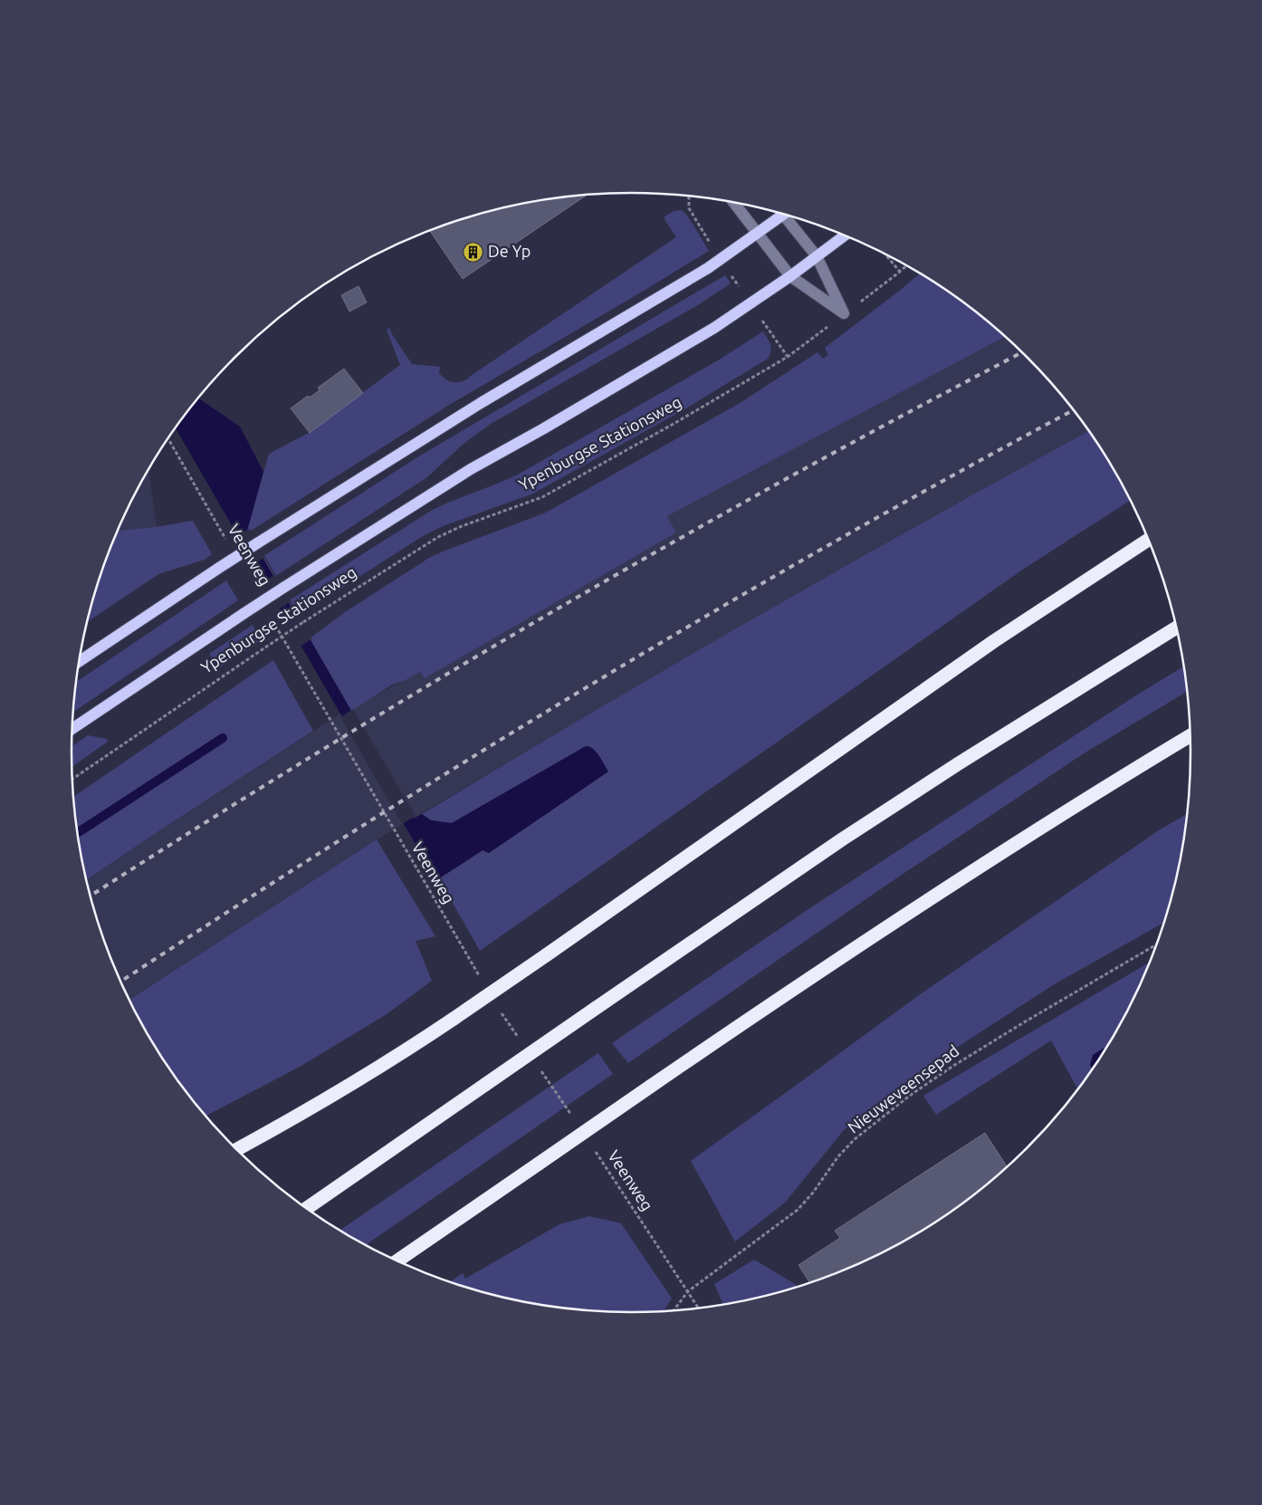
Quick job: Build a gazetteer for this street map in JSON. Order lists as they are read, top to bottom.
{
  "streets": {
    "main road": ["Ypenburgse Stationsweg"],
    "path": ["Veenweg", "Nieuweveensepad"]
  },
  "crossings": [
    ["Veenweg", "Nieuweveensepad"]
  ],
  "places": {
    "building": ["De Yp"]
  }
}
